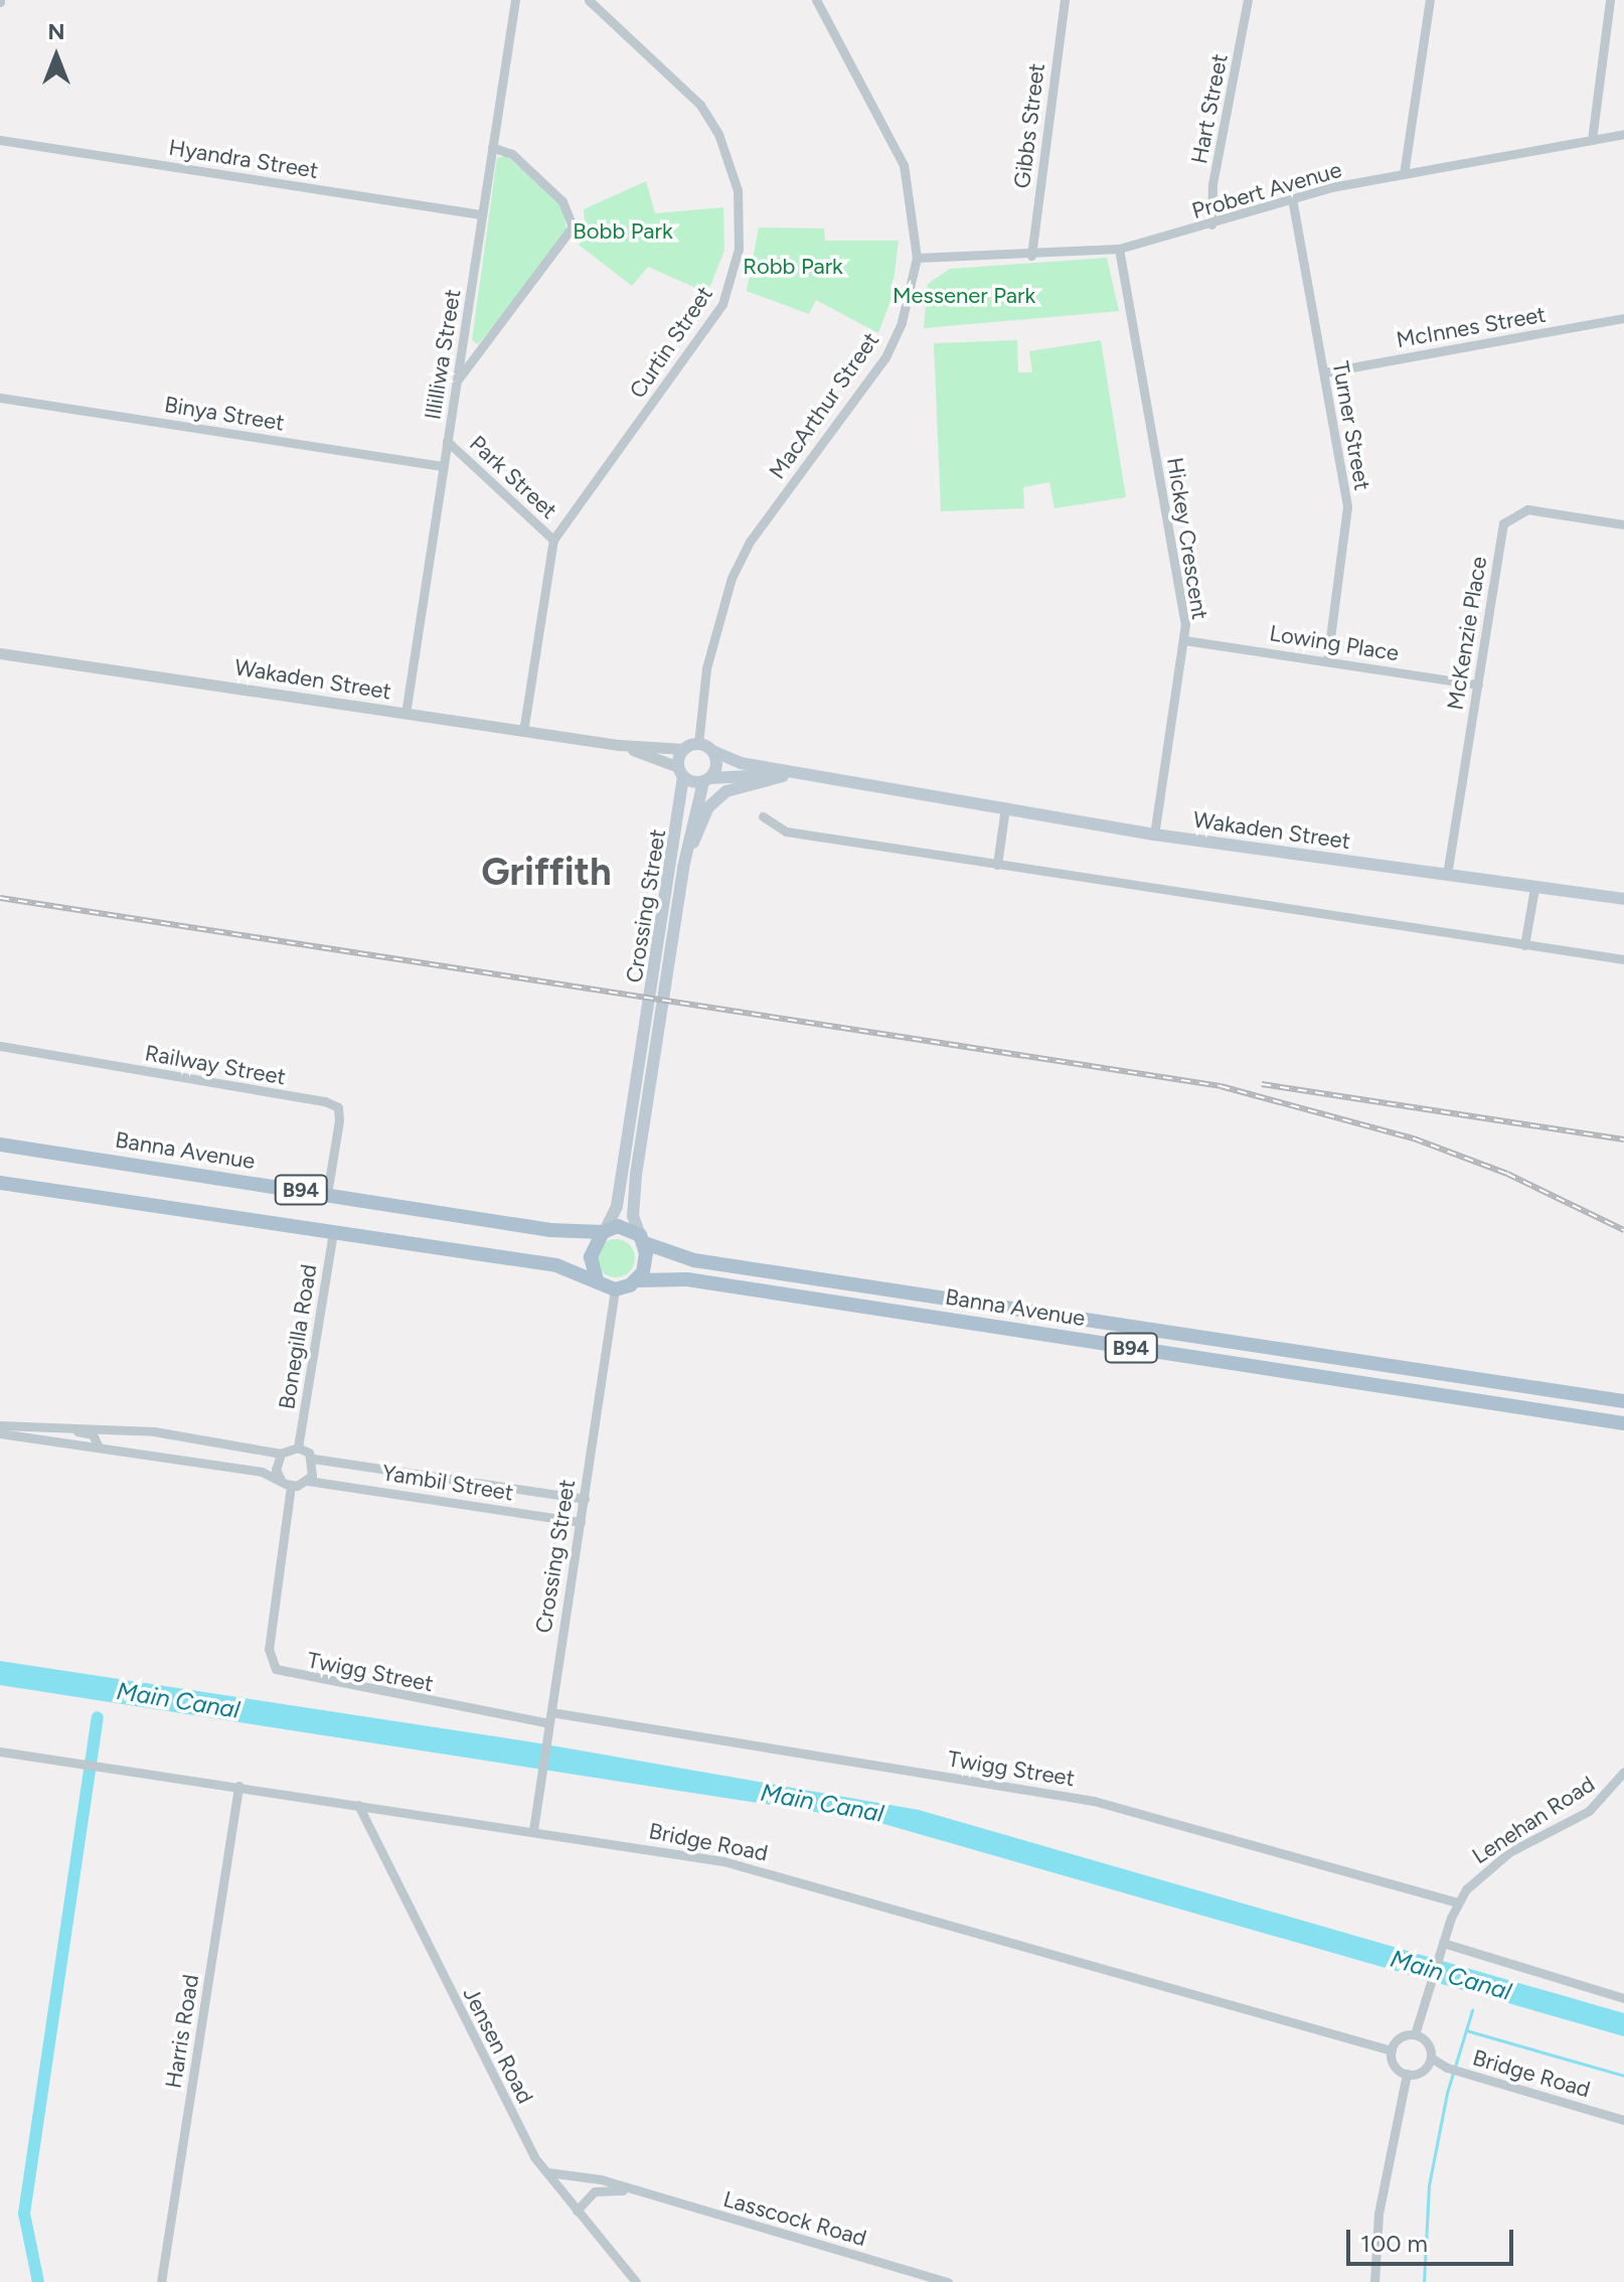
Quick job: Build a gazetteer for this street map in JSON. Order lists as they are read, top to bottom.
{
  "streets": {
    "main road": [
      "Wakaden Street",
      "Crossing Street",
      "Banna Avenue",
      "B94"
    ],
    "street": [
      "Hart Street",
      "Gibbs Street",
      "Hyandra Street",
      "Probert Avenue",
      "McInnes Street",
      "Curtin Street",
      "Illilliwa Street",
      "MacArthur Street",
      "Binya Street",
      "Turner Street",
      "Park Street",
      "Hickey Crescent",
      "McKenzie Place",
      "Lowing Place",
      "Railway Street",
      "Bonegilla Road",
      "Yambil Street",
      "Twigg Street",
      "Lenehan Road",
      "Bridge Road",
      "Harris Road",
      "Jensen Road",
      "Lasscock Road"
    ]
  },
  "crossings": [
    ["Hart Street", "Probert Avenue"],
    ["Gibbs Street", "Probert Avenue"],
    ["Hyandra Street", "Illilliwa Street"],
    ["Probert Avenue", "MacArthur Street"],
    ["Probert Avenue", "Turner Street"],
    ["Probert Avenue", "Hickey Crescent"],
    ["McInnes Street", "Turner Street"],
    ["Curtin Street", "Park Street"],
    ["Curtin Street", "Wakaden Street"],
    ["Illilliwa Street", "Binya Street"],
    ["Illilliwa Street", "Park Street"],
    ["Illilliwa Street", "Wakaden Street"],
    ["MacArthur Street", "Wakaden Street"],
    ["MacArthur Street", "Crossing Street"],
    ["Turner Street", "Lowing Place"],
    ["Hickey Crescent", "Lowing Place"],
    ["Hickey Crescent", "Wakaden Street"],
    ["McKenzie Place", "Lowing Place"],
    ["McKenzie Place", "Wakaden Street"],
    ["Wakaden Street", "Crossing Street"],
    ["Crossing Street", "Banna Avenue"],
    ["Crossing Street", "B94"],
    ["Crossing Street", "Yambil Street"],
    ["Crossing Street", "Twigg Street"],
    ["Crossing Street", "Bridge Road"],
    ["Railway Street", "Banna Avenue"],
    ["Banna Avenue", "B94"],
    ["B94", "Bonegilla Road"],
    ["Bonegilla Road", "Yambil Street"],
    ["Bonegilla Road", "Twigg Street"],
    ["Yambil Street", "Twigg Street"],
    ["Twigg Street", "Lenehan Road"],
    ["Lenehan Road", "Bridge Road"],
    ["Bridge Road", "Harris Road"],
    ["Bridge Road", "Jensen Road"],
    ["Jensen Road", "Lasscock Road"]
  ],
  "districts": ["Griffith"],
  "water": ["Main Canal"],
  "parks": ["Bobb Park", "Robb Park", "Messener Park"],
  "scale_bar": "100 m",
  "north": "top"
}
